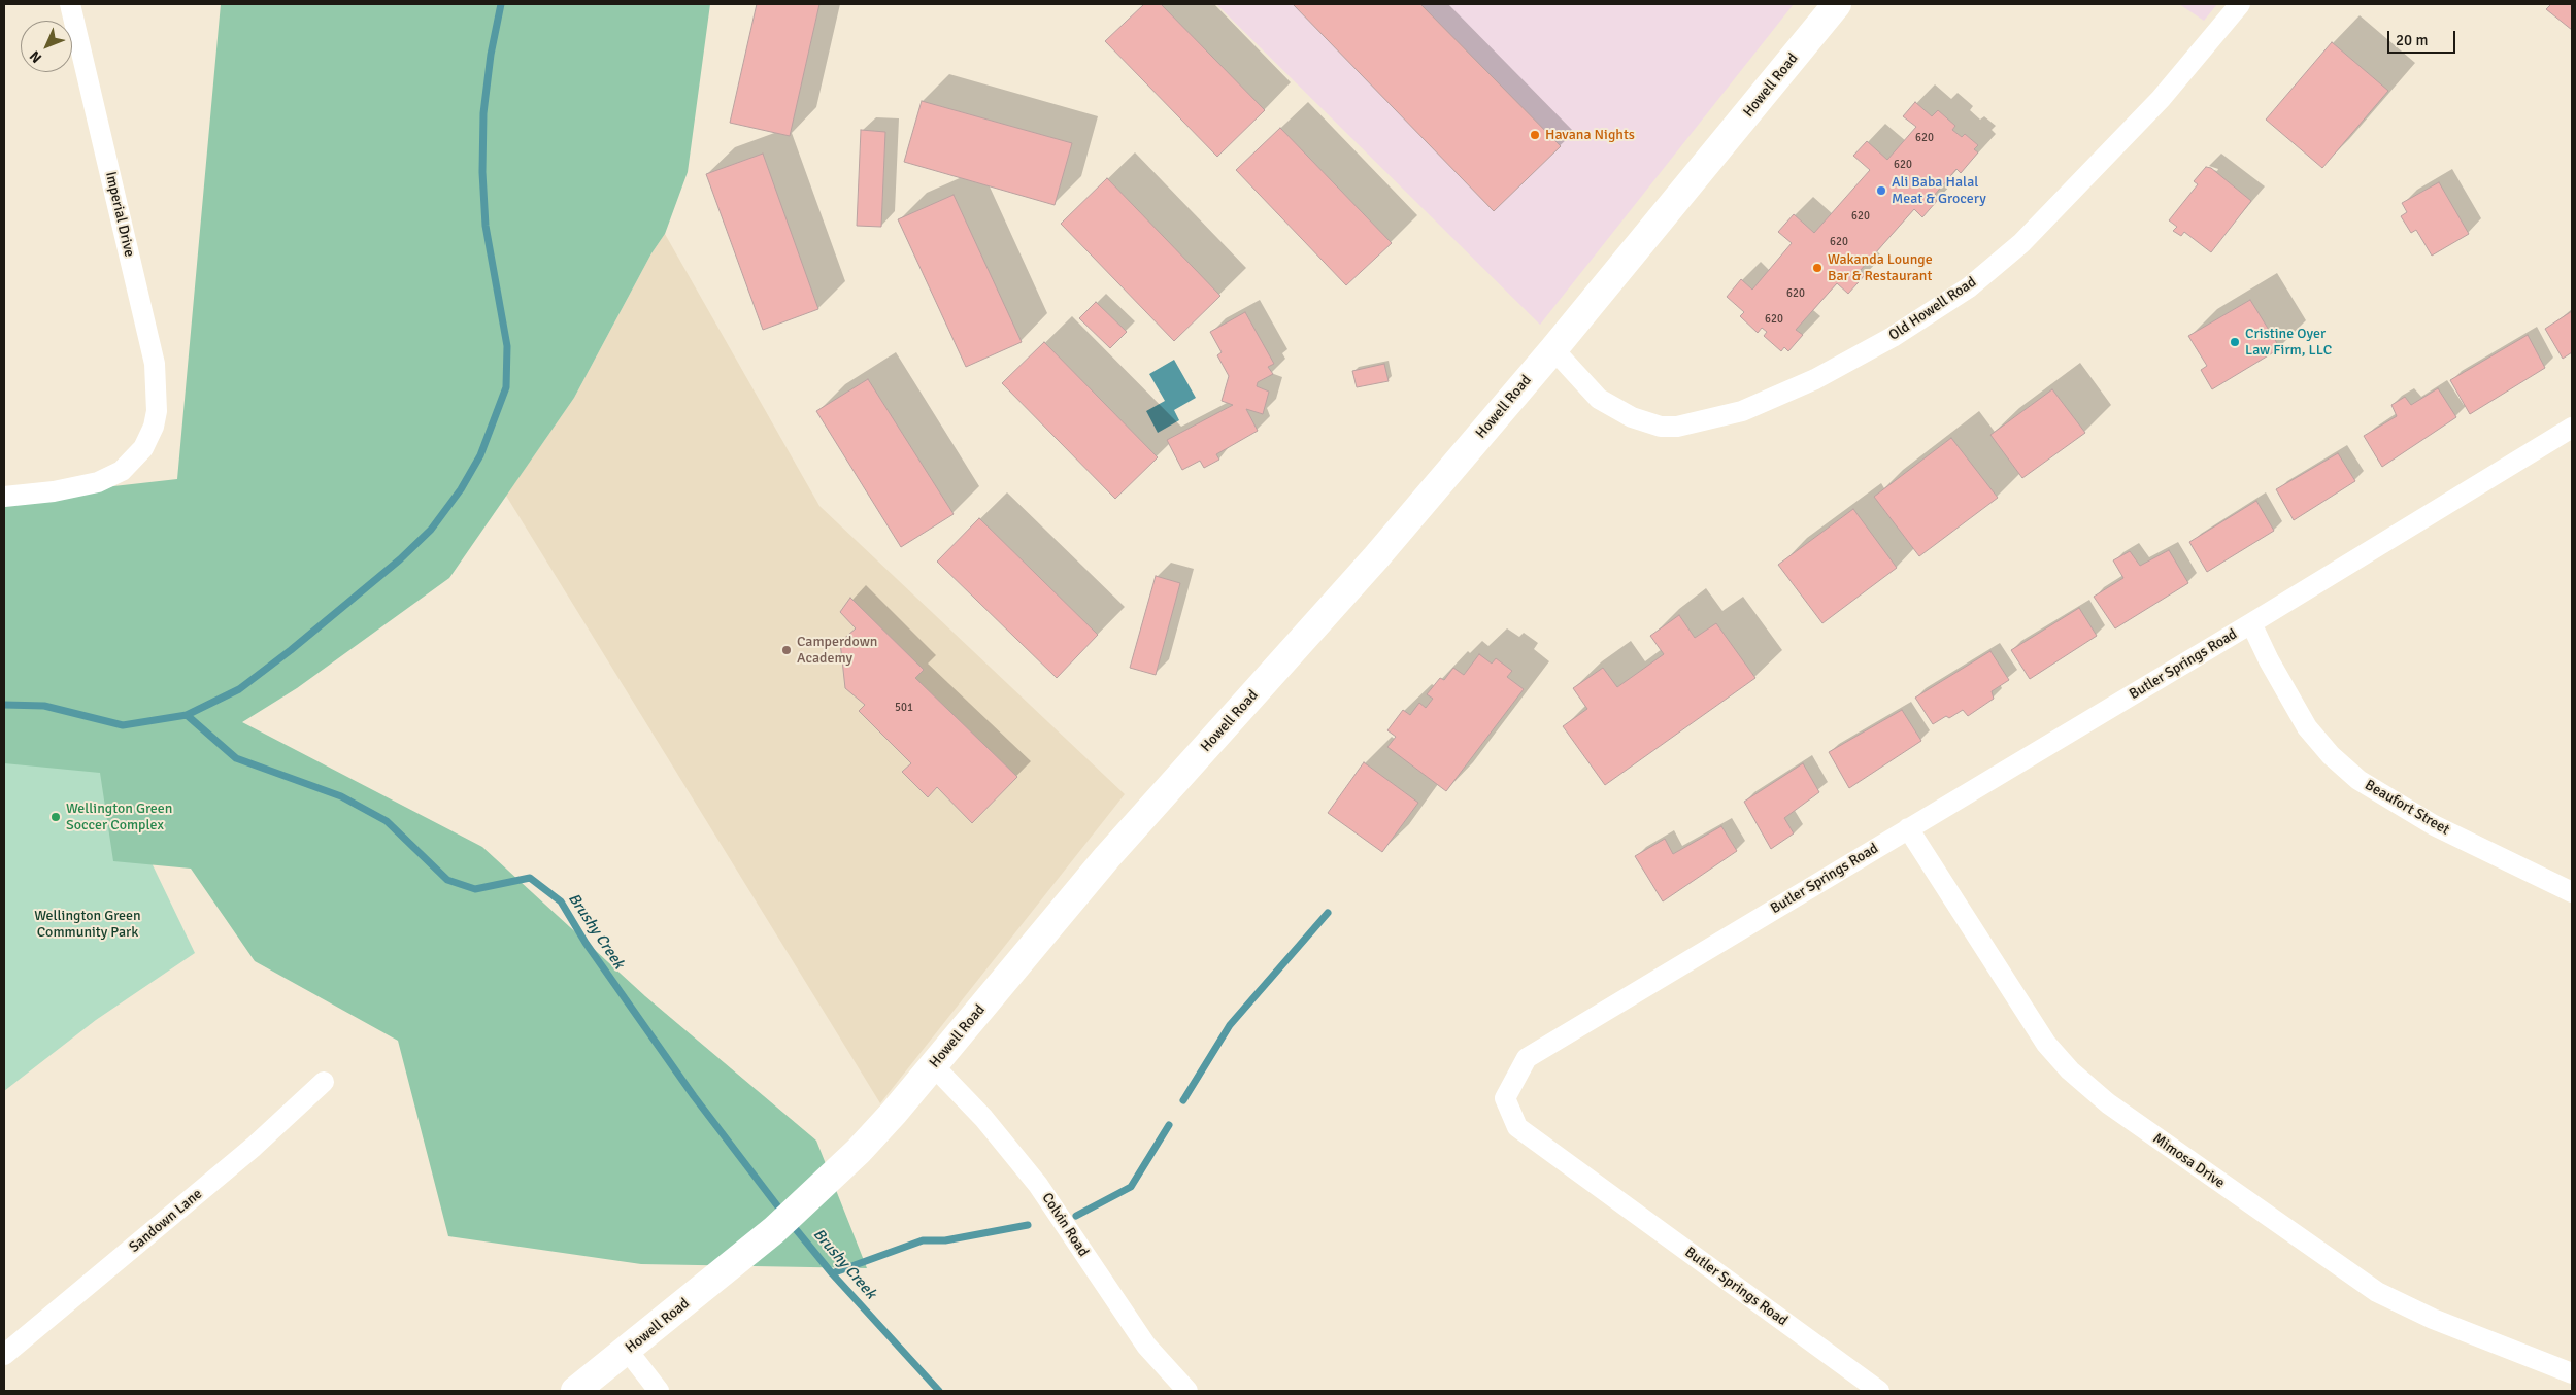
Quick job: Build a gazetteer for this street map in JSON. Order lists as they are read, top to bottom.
{
  "streets": {
    "main road": ["Howell Road"],
    "street": [
      "Imperial Drive",
      "Old Howell Road",
      "Butler Springs Road",
      "Beaufort Street",
      "Mimosa Drive",
      "Sandown Lane",
      "Colvin Road"
    ]
  },
  "crossings": [
    ["Howell Road", "Old Howell Road"],
    ["Howell Road", "Colvin Road"],
    ["Butler Springs Road", "Beaufort Street"],
    ["Butler Springs Road", "Mimosa Drive"]
  ],
  "water": ["Brushy Creek"],
  "parks": ["Wellington Green Community Park"],
  "places": [
    "Havana Nights",
    "Ali Baba Halal Meat & Grocery",
    "Wakanda Lounge Bar & Restaurant",
    "Cristine Oyer Law Firm, LLC",
    "Camperdown Academy",
    "Wellington Green Soccer Complex"
  ],
  "house_numbers": [
    "620",
    "620",
    "620",
    "620",
    "620",
    "620",
    "501"
  ],
  "scale_bar": "20 m",
  "north": "bottom left"
}
